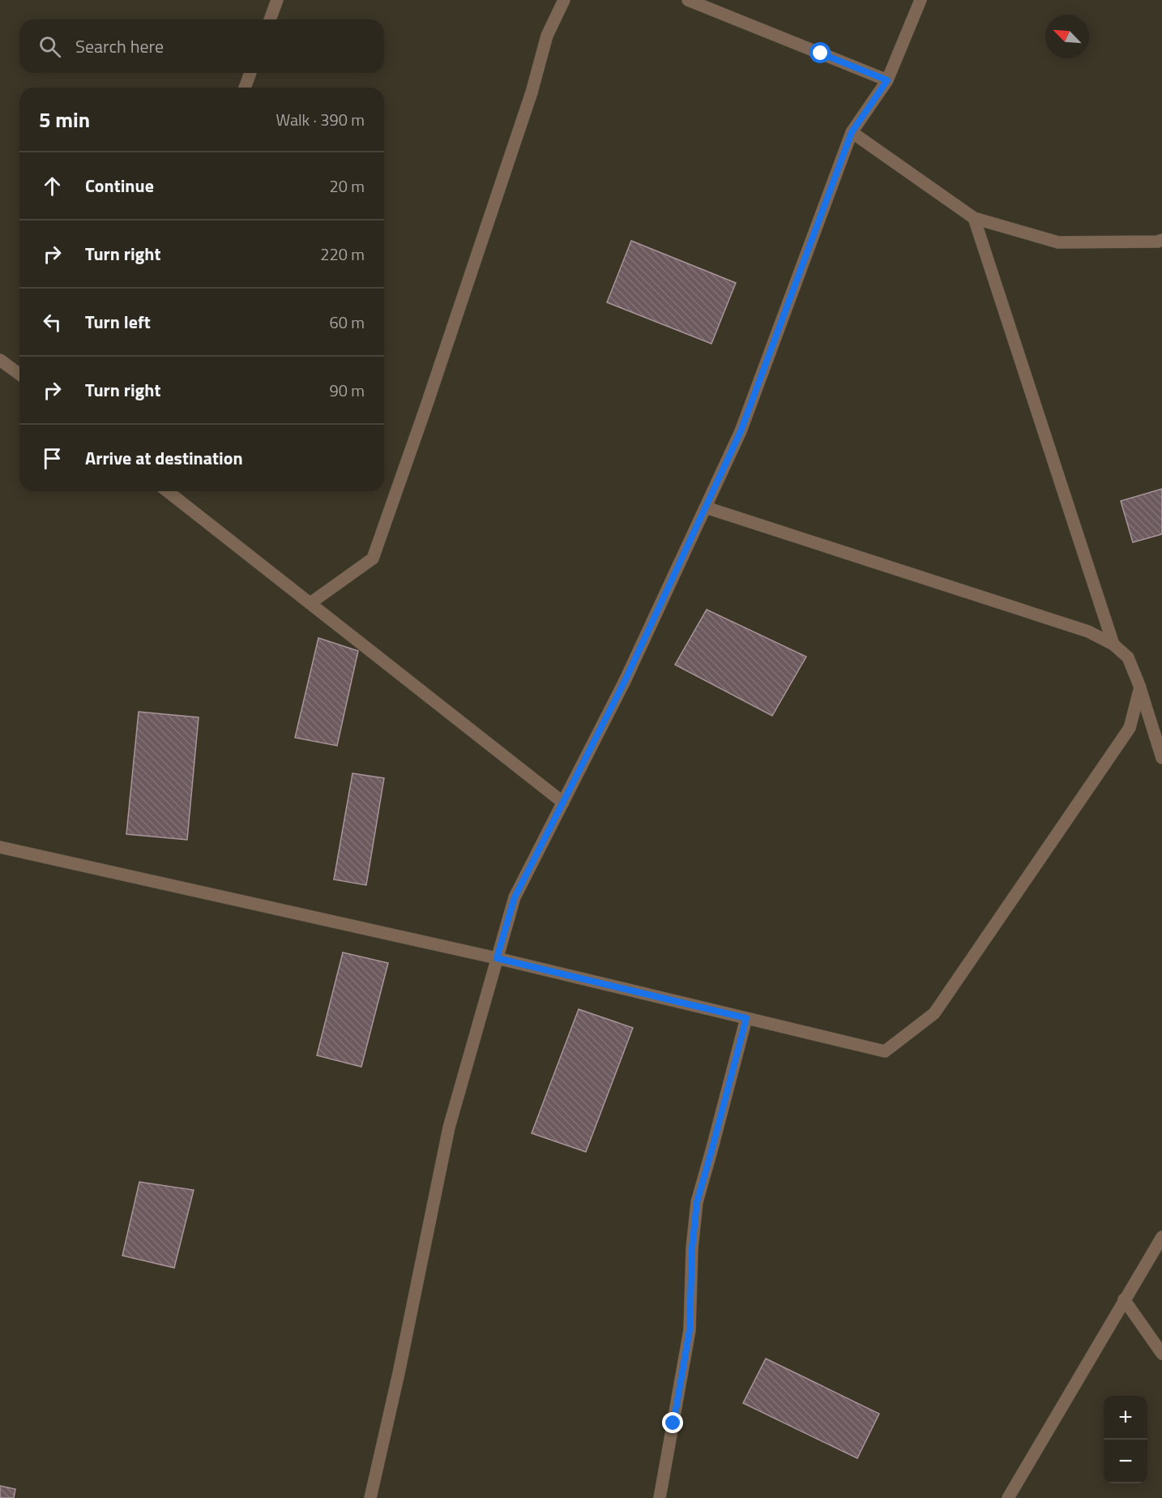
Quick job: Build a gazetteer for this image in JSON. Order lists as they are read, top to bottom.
{
  "north": "top left",
  "page": {
    "search": "Search here",
    "heading": ["5 min", "Walk · 390 m"],
    "list": [
      ["Continue", "20 m"],
      ["Turn right", "220 m"],
      ["Turn left", "60 m"],
      ["Turn right", "90 m"],
      "Arrive at destination"
    ],
    "map_buttons": ["+", "−"]
  }
}
